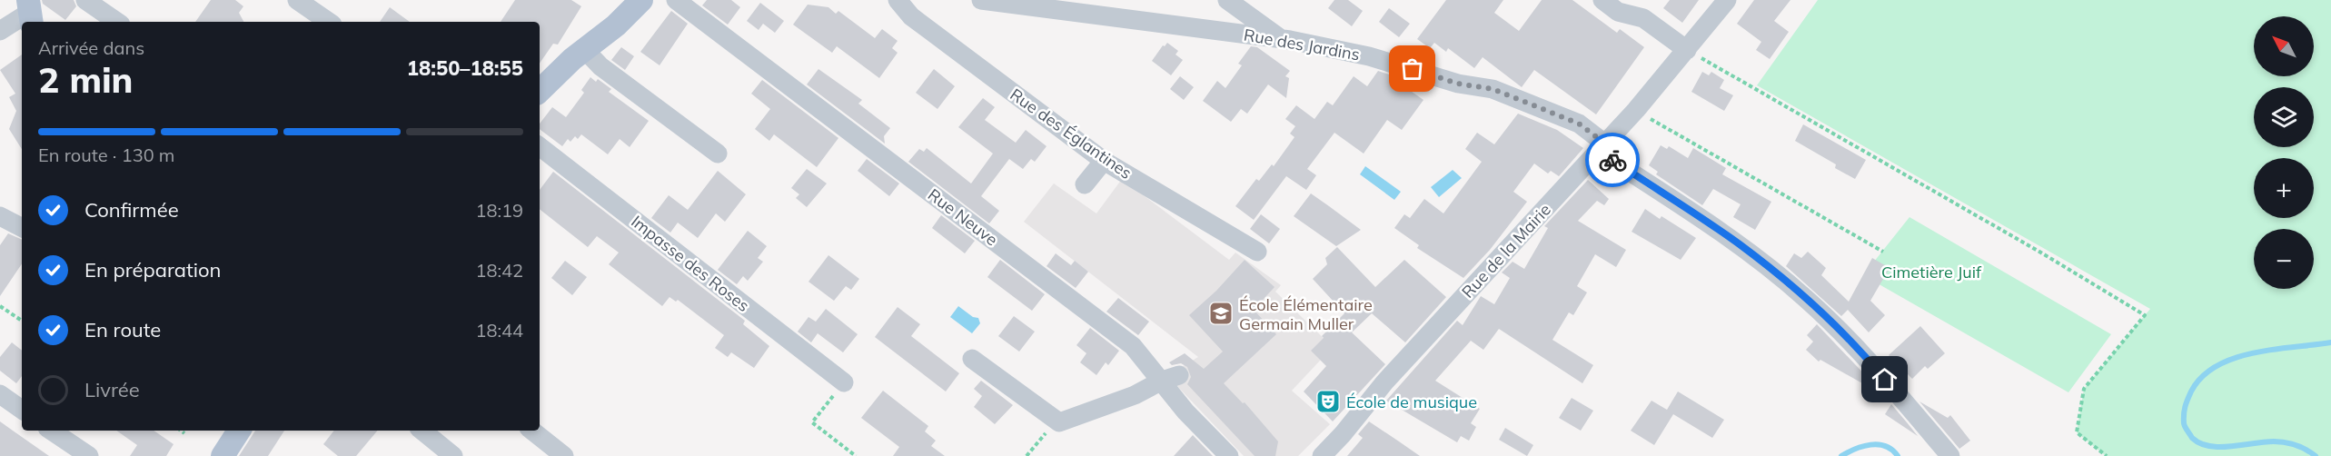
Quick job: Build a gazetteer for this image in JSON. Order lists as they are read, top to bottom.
{
  "streets": {
    "street": [
      "Rue des Jardins",
      "Rue des Églantines",
      "Rue Neuve",
      "Rue de la Mairie",
      "Impasse des Roses"
    ]
  },
  "crossings": [
    ["Rue des Jardins", "Rue de la Mairie"]
  ],
  "parks": ["Cimetière Juif"],
  "places": {
    "school or university": ["École Élémentaire Germain Muller"],
    "theatre": ["École de musique"]
  },
  "north": "top left",
  "page": {
    "map_buttons": ["+", "−"],
    "heading": ["2 min", "Arrivée dans", "18:50–18:55"],
    "bar": "En route · 130 m",
    "list": [
      ["Confirmée", "18:19"],
      ["En préparation", "18:42"],
      ["En route", "18:44"],
      "Livrée"
    ]
  }
}
